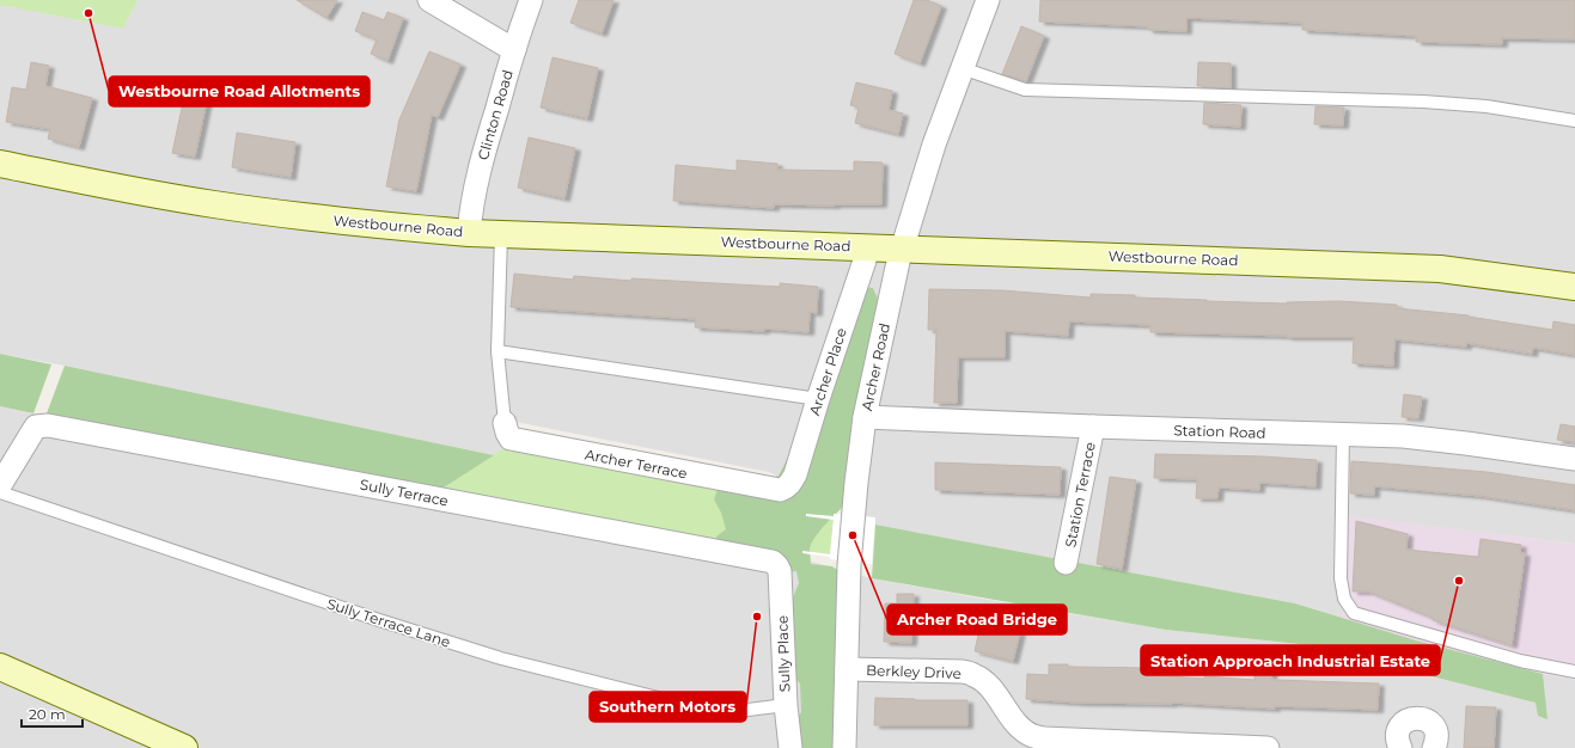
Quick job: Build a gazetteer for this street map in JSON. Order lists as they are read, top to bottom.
{
  "streets": {
    "street": [
      "Clinton Road",
      "Westbourne Road",
      "Archer Road",
      "Archer Place",
      "Station Road",
      "Archer Terrace",
      "Sully Terrace",
      "Station Terrace",
      "Sully Place",
      "Berkley Drive"
    ],
    "lane": ["Sully Terrace Lane"]
  },
  "crossings": [
    ["Clinton Road", "Westbourne Road"],
    ["Westbourne Road", "Archer Road"],
    ["Westbourne Road", "Archer Place"],
    ["Archer Road", "Station Road"],
    ["Archer Road", "Berkley Drive"],
    ["Archer Place", "Archer Terrace"],
    ["Station Road", "Station Terrace"],
    ["Sully Terrace", "Sully Place"],
    ["Sully Terrace Lane", "Sully Place"]
  ],
  "places": [
    "Westbourne Road Allotments",
    "Archer Road Bridge",
    "Station Approach Industrial Estate",
    "Southern Motors"
  ],
  "scale_bar": "20 m"
}
